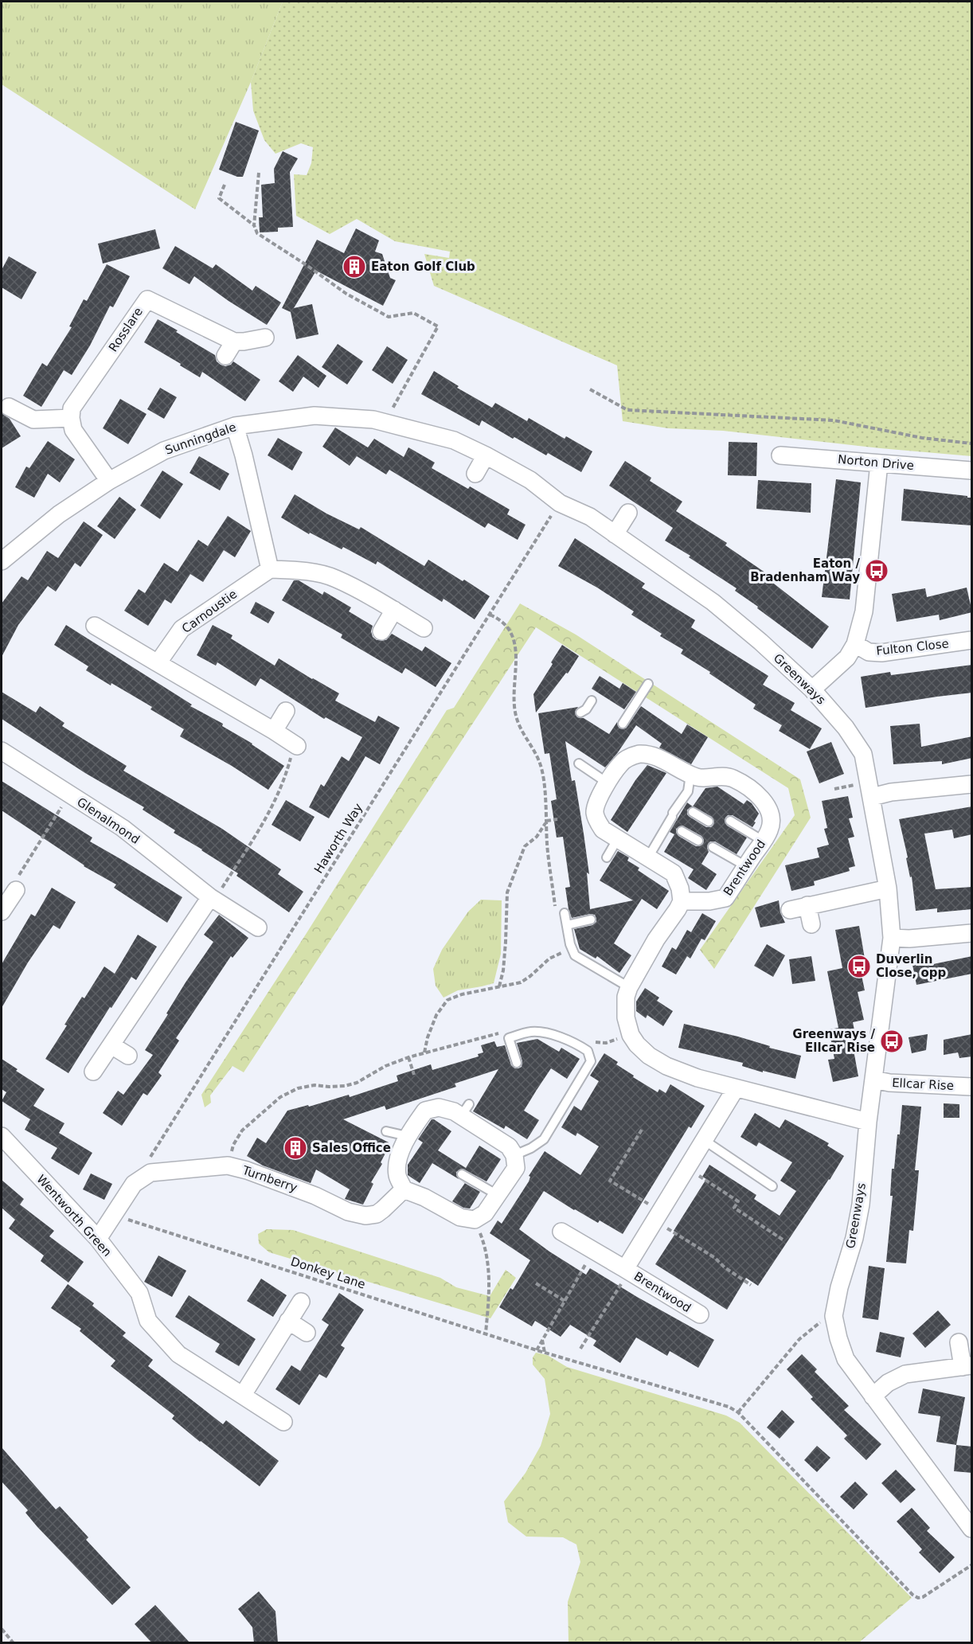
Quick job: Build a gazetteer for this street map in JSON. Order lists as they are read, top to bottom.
{
  "streets": {
    "street": [
      "Rosslare",
      "Sunningdale",
      "Norton Drive",
      "Carnoustie",
      "Fulton Close",
      "Greenways",
      "Glenalmond",
      "Brentwood",
      "Ellcar Rise",
      "Turnberry",
      "Wentworth Green"
    ],
    "path": ["Haworth Way", "Donkey Lane"]
  },
  "crossings": [
    ["Sunningdale", "Greenways"],
    ["Sunningdale", "Haworth Way"],
    ["Greenways", "Haworth Way"],
    ["Greenways", "Ellcar Rise"],
    ["Haworth Way", "Turnberry"],
    ["Turnberry", "Wentworth Green"],
    ["Turnberry", "Donkey Lane"]
  ],
  "places": {
    "building": ["Eaton Golf Club", "Sales Office"],
    "bus stop": ["Eaton / Bradenham Way", "Duverlin Close, opp", "Greenways / Ellcar Rise"]
  }
}
